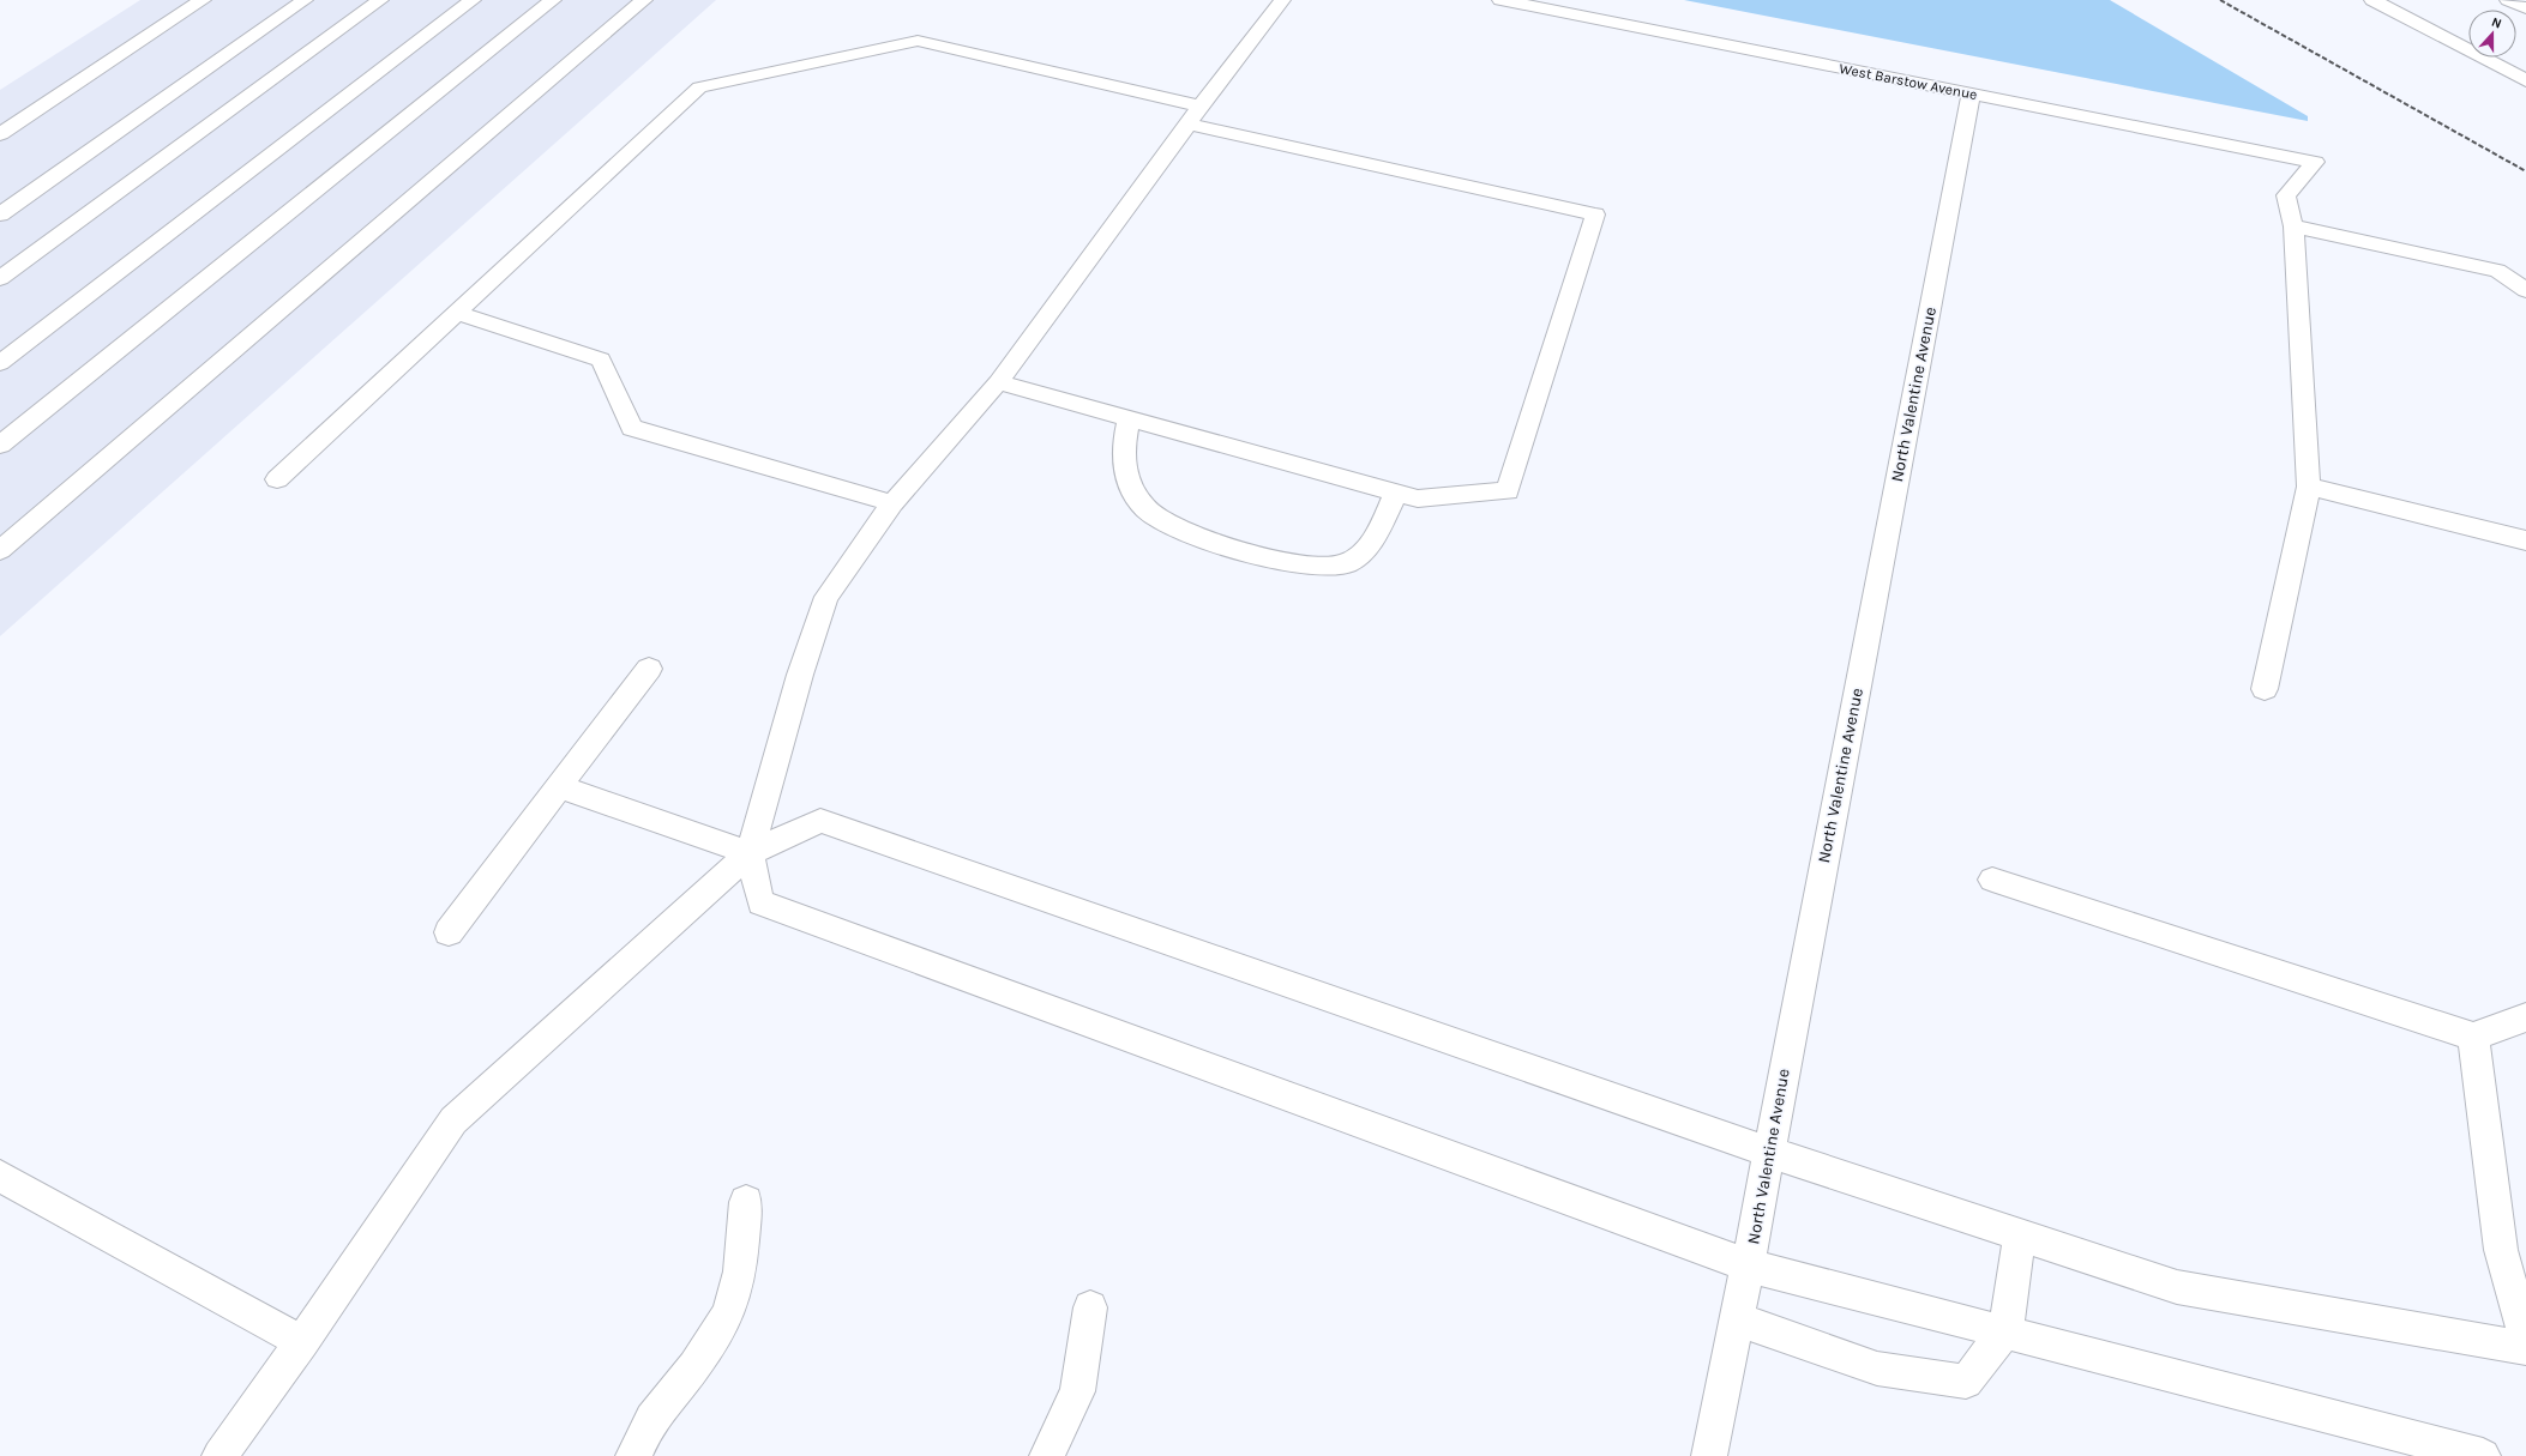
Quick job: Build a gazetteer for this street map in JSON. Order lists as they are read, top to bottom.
{
  "streets": {
    "street": ["West Barstow Avenue", "North Valentine Avenue"]
  },
  "crossings": [
    ["West Barstow Avenue", "North Valentine Avenue"]
  ],
  "north": "top"
}
